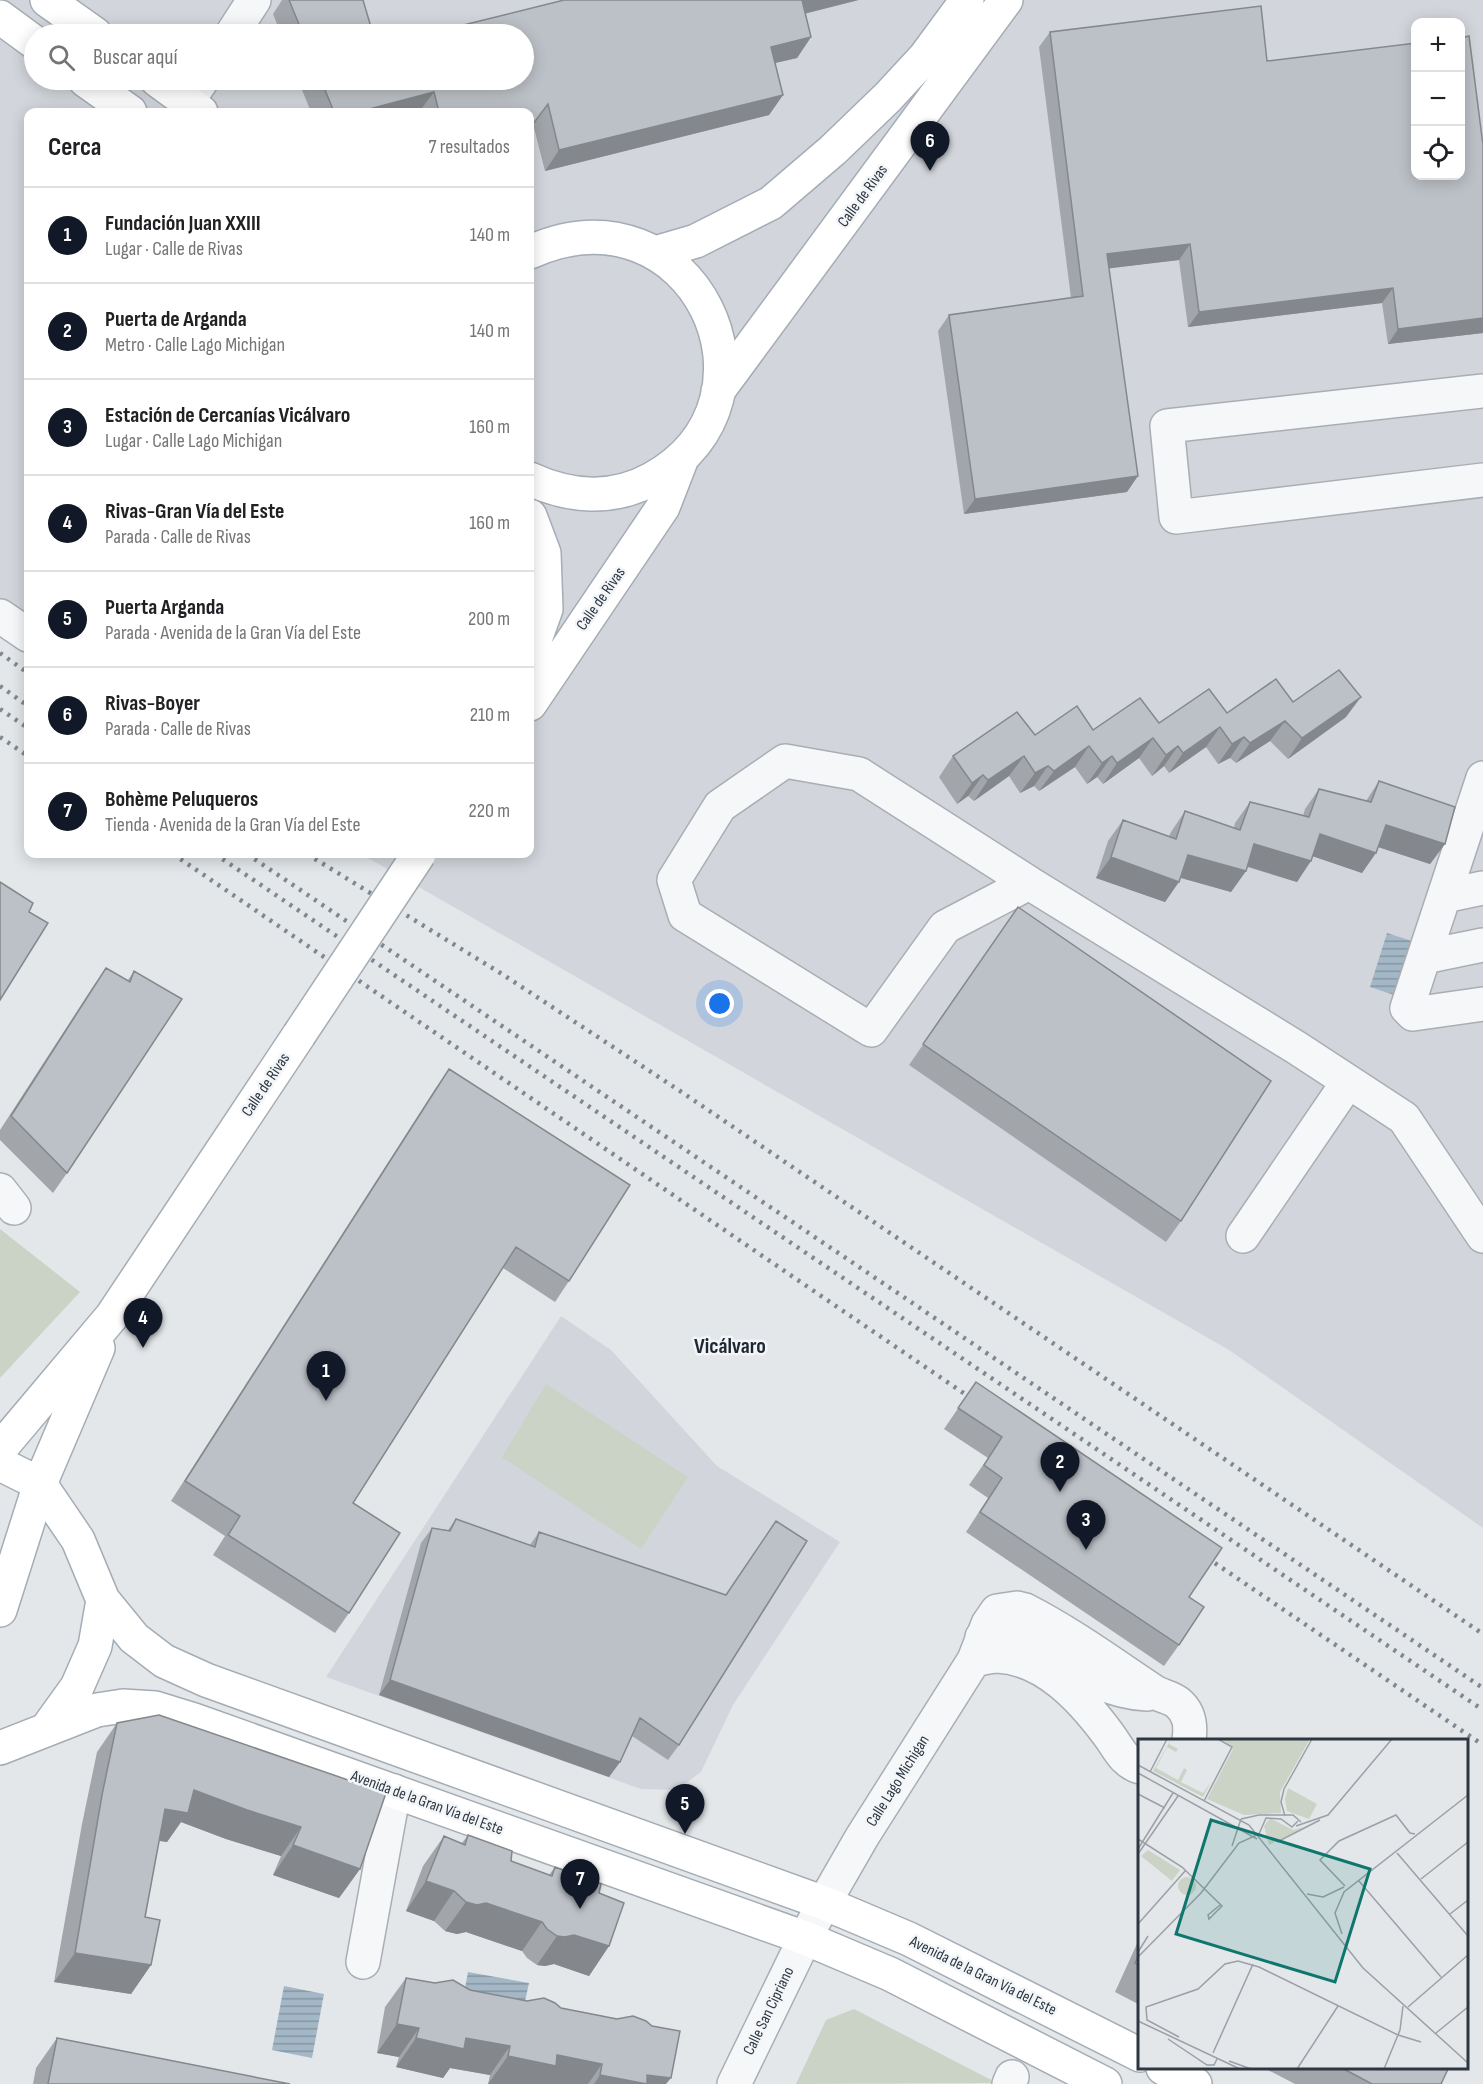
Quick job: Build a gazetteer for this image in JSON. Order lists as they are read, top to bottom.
{
  "streets": {
    "main road": ["Calle de Rivas", "Avenida de la Gran Vía del Este"],
    "street": ["Calle Lago Michigan", "Calle San Cipriano"]
  },
  "crossings": [
    ["Calle de Rivas", "Avenida de la Gran Vía del Este"],
    ["Calle Lago Michigan", "Avenida de la Gran Vía del Este"],
    ["Avenida de la Gran Vía del Este", "Calle San Cipriano"]
  ],
  "districts": ["Vicálvaro"],
  "page": {
    "map_buttons": ["+", "−"],
    "search": "Buscar aquí",
    "heading": ["Cerca", "7 resultados"],
    "pins": [
      "6",
      "4",
      "1",
      "2",
      "3",
      "5",
      "7"
    ],
    "list": [
      {
        "mark": "1",
        "name": "Fundación Juan XXIII",
        "note": "Lugar · Calle de Rivas",
        "value": "140 m"
      },
      {
        "mark": "2",
        "name": "Puerta de Arganda",
        "note": "Metro · Calle Lago Michigan",
        "value": "140 m"
      },
      {
        "mark": "3",
        "name": "Estación de Cercanías Vicálvaro",
        "note": "Lugar · Calle Lago Michigan",
        "value": "160 m"
      },
      {
        "mark": "4",
        "name": "Rivas-Gran Vía del Este",
        "note": "Parada · Calle de Rivas",
        "value": "160 m"
      },
      {
        "mark": "5",
        "name": "Puerta Arganda",
        "note": "Parada · Avenida de la Gran Vía del Este",
        "value": "200 m"
      },
      {
        "mark": "6",
        "name": "Rivas-Boyer",
        "note": "Parada · Calle de Rivas",
        "value": "210 m"
      },
      {
        "mark": "7",
        "name": "Bohème Peluqueros",
        "note": "Tienda · Avenida de la Gran Vía del Este",
        "value": "220 m"
      }
    ]
  }
}
